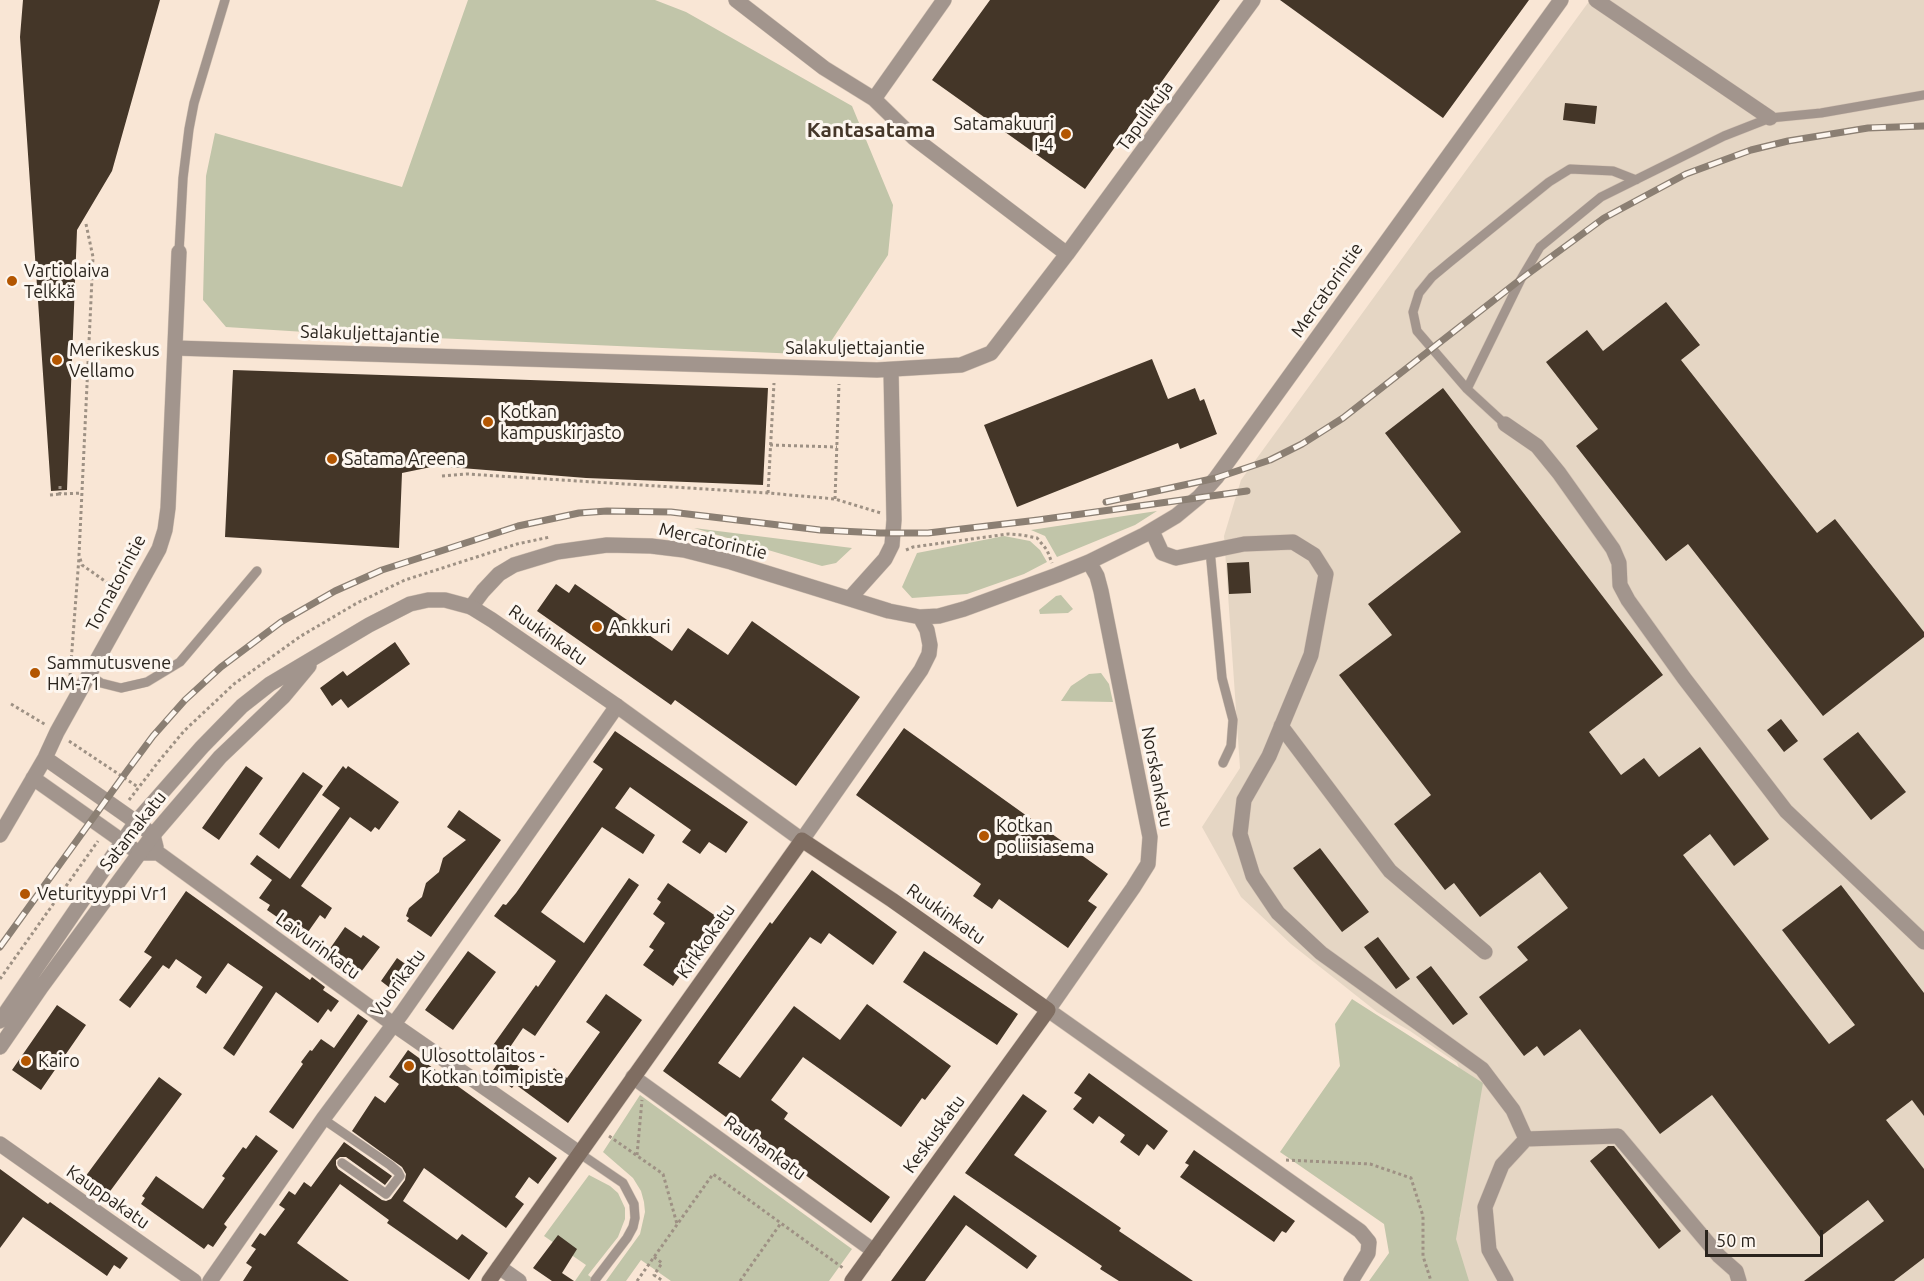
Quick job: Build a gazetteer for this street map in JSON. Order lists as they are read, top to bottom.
{
  "streets": {
    "main road": ["Ruukinkatu", "Kirkkokatu", "Keskuskatu"],
    "street": [
      "Tapulikuja",
      "Mercatorintie",
      "Salakuljettajantie",
      "Tornatorintie",
      "Norskankatu",
      "Satamakatu",
      "Laivurinkatu",
      "Vuorikatu",
      "Rauhankatu",
      "Kauppakatu"
    ]
  },
  "crossings": [
    ["Tapulikuja", "Salakuljettajantie"],
    ["Mercatorintie", "Ruukinkatu"],
    ["Mercatorintie", "Norskankatu"],
    ["Mercatorintie", "Satamakatu"],
    ["Mercatorintie", "Kirkkokatu"],
    ["Salakuljettajantie", "Tornatorintie"],
    ["Ruukinkatu", "Norskankatu"],
    ["Ruukinkatu", "Satamakatu"],
    ["Ruukinkatu", "Kirkkokatu"],
    ["Ruukinkatu", "Vuorikatu"],
    ["Ruukinkatu", "Keskuskatu"],
    ["Norskankatu", "Keskuskatu"],
    ["Kirkkokatu", "Laivurinkatu"],
    ["Kirkkokatu", "Rauhankatu"],
    ["Laivurinkatu", "Vuorikatu"],
    ["Keskuskatu", "Rauhankatu"]
  ],
  "districts": ["Kantasatama"],
  "places": [
    "Satamakuuri I-4",
    "Vartiolaiva Telkkä",
    "Merikeskus Vellamo",
    "Kotkan kampuskirjasto",
    "Satama Areena",
    "Ankkuri",
    "Sammutusvene HM-71",
    "Kotkan poliisiasema",
    "Veturityyppi Vr1",
    "Kairo",
    "Ulosottolaitos - Kotkan toimipiste"
  ],
  "scale_bar": "50 m"
}
